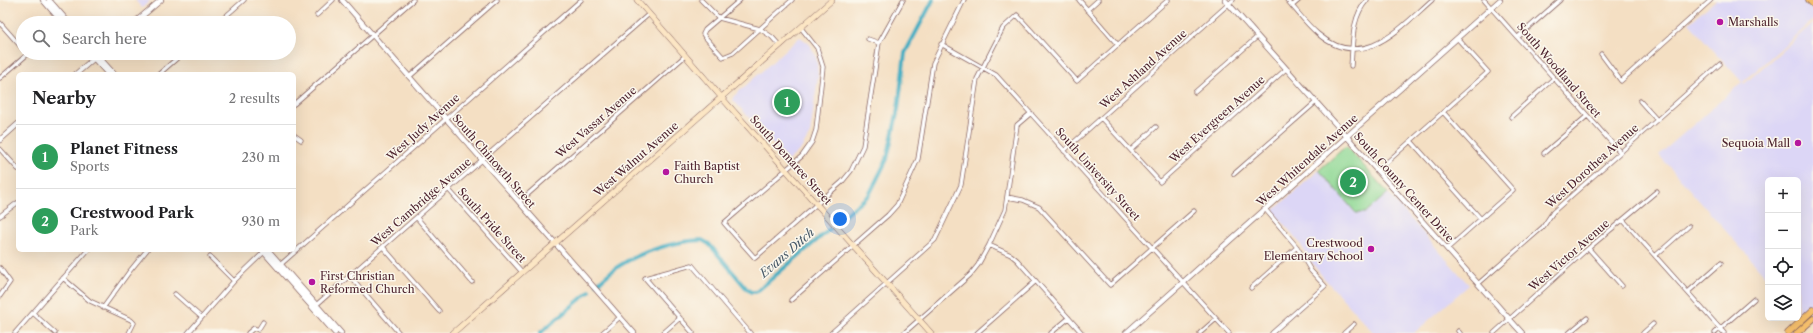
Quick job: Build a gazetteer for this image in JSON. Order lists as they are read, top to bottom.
{
  "streets": {
    "main road": ["West Walnut Avenue", "South Demaree Street"],
    "street": [
      "West Ashland Avenue",
      "South Woodland Street",
      "West Evergreen Avenue",
      "West Vassar Avenue",
      "West Judy Avenue",
      "West Whitendale Avenue",
      "South Chinowth Street",
      "West Dorothea Avenue",
      "South University Street",
      "South County Center Drive",
      "West Cambridge Avenue",
      "South Pride Street",
      "West Victor Avenue"
    ]
  },
  "crossings": [
    ["West Ashland Avenue", "South University Street"],
    ["West Ashland Avenue", "South County Center Drive"],
    ["South Woodland Street", "West Whitendale Avenue"],
    ["South Woodland Street", "West Dorothea Avenue"],
    ["West Evergreen Avenue", "South County Center Drive"],
    ["West Vassar Avenue", "South Demaree Street"],
    ["West Vassar Avenue", "South Chinowth Street"],
    ["West Judy Avenue", "South Chinowth Street"],
    ["West Walnut Avenue", "South Demaree Street"],
    ["West Walnut Avenue", "South Chinowth Street"],
    ["West Walnut Avenue", "South Pride Street"],
    ["South Demaree Street", "West Cambridge Avenue"],
    ["West Whitendale Avenue", "South University Street"],
    ["West Whitendale Avenue", "South County Center Drive"],
    ["South Chinowth Street", "West Cambridge Avenue"],
    ["West Dorothea Avenue", "South County Center Drive"],
    ["South County Center Drive", "West Victor Avenue"],
    ["West Cambridge Avenue", "South Pride Street"]
  ],
  "water": ["Evans Ditch"],
  "places": [
    "Marshalls",
    "Sequoia Mall",
    "Faith Baptist Church",
    "Crestwood Elementary School",
    "First Christian Reformed Church"
  ],
  "page": {
    "search": "Search here",
    "heading": ["Nearby", "2 results"],
    "pins": ["1", "2"],
    "list": [
      {
        "mark": "1",
        "name": "Planet Fitness",
        "note": "Sports",
        "value": "230 m"
      },
      {
        "mark": "2",
        "name": "Crestwood Park",
        "note": "Park",
        "value": "930 m"
      }
    ],
    "map_buttons": ["+", "−"]
  }
}
